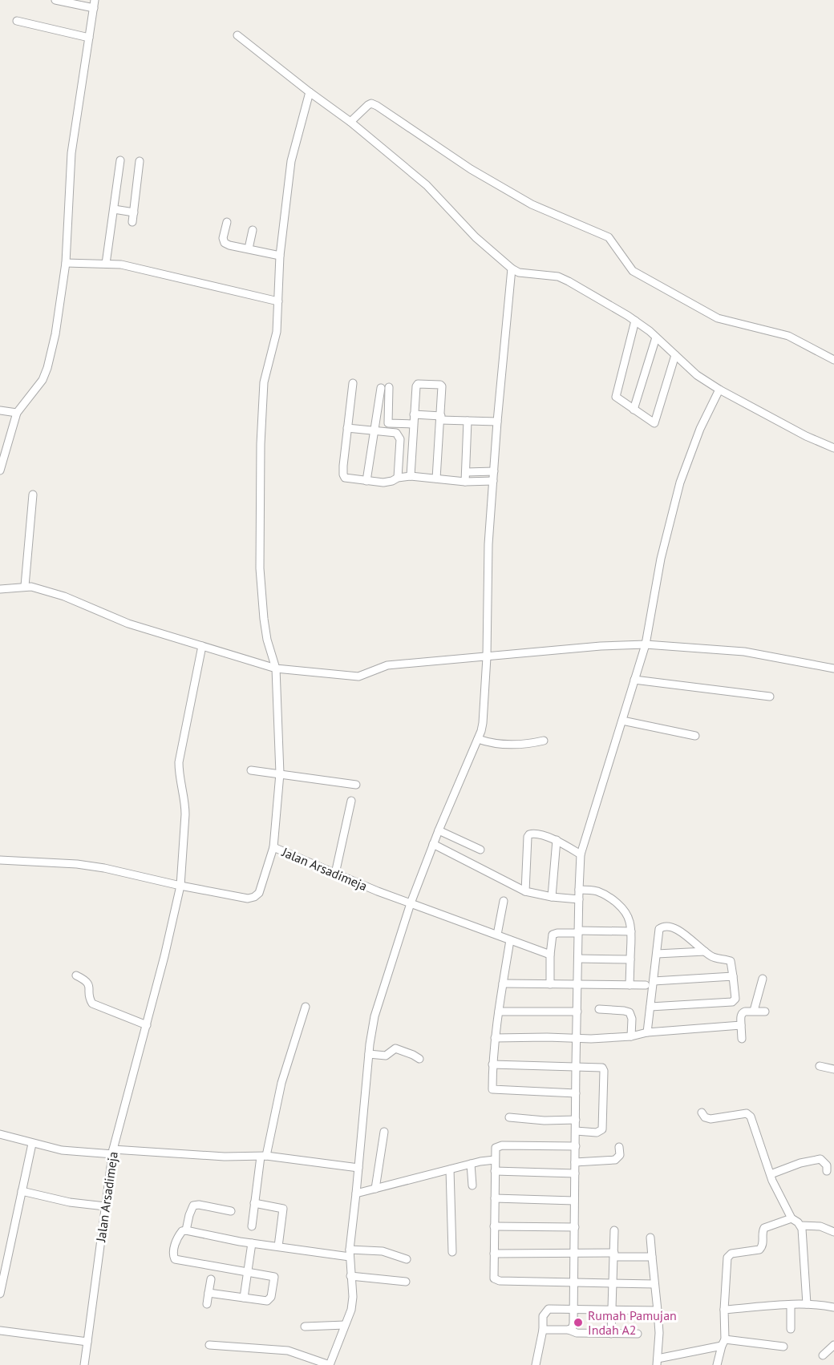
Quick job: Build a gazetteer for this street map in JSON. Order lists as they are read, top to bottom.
{
  "streets": {
    "street": ["Jalan Arsadimeja"]
  },
  "places": ["Rumah Pamujan Indah A2"]
}
